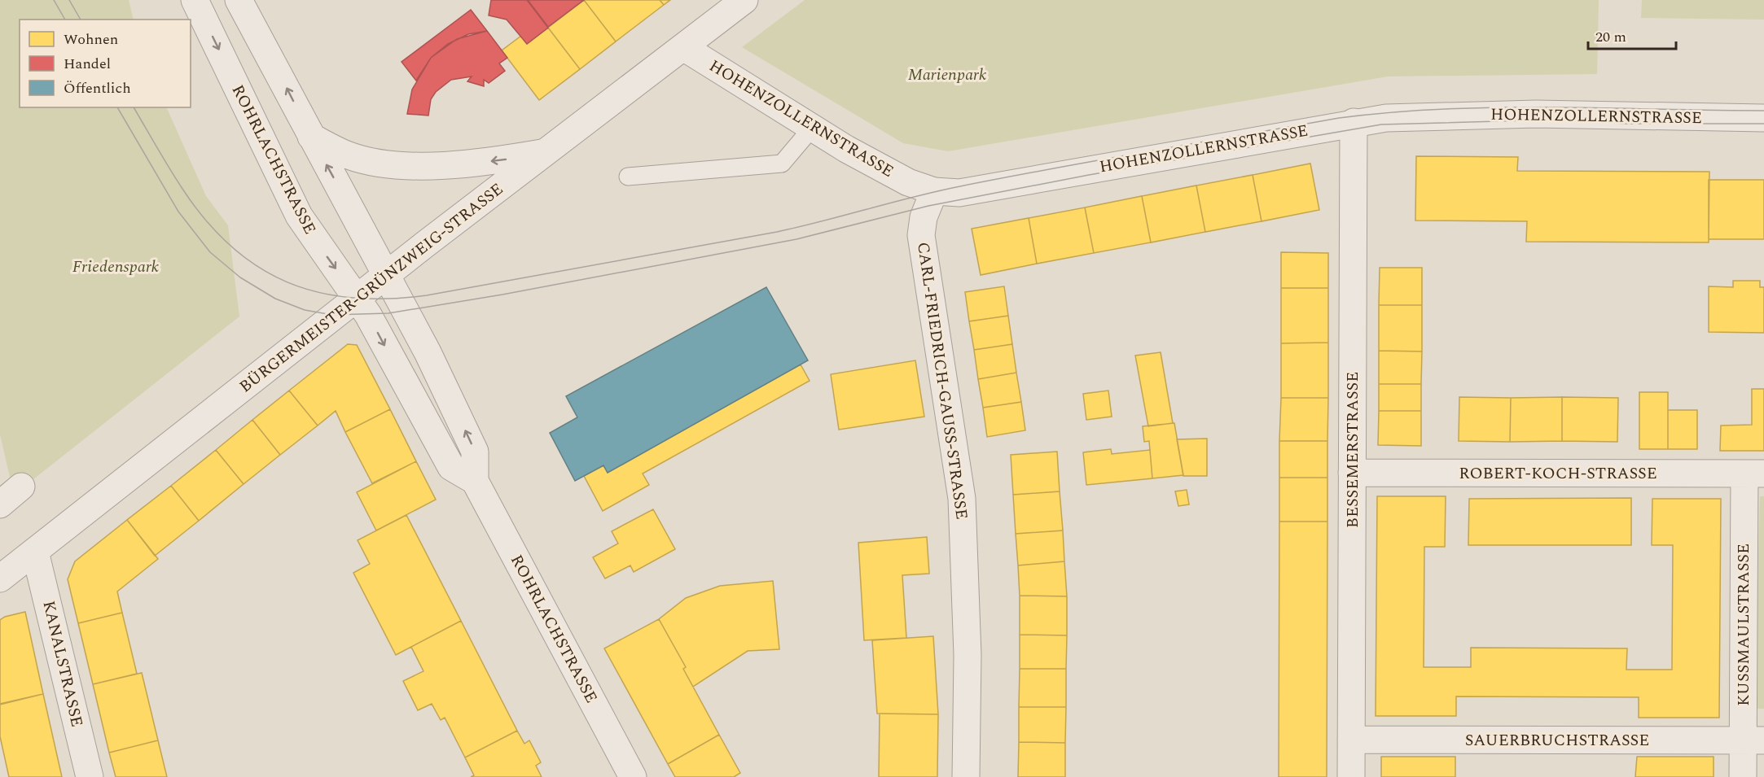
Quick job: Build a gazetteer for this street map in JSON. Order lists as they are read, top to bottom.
{
  "streets": {
    "street": [
      "HOHENZOLLERNSTRASSE",
      "ROHRLACHSTRASSE",
      "BÜRGERMEISTER-GRÜNZWEIG-STRASSE",
      "CARL-FRIEDRICH-GAUSS-STRASSE",
      "BESSEMERSTRASSE",
      "ROBERT-KOCH-STRASSE",
      "KUSSMAULSTRASSE",
      "KANALSTRASSE",
      "SAUERBRUCHSTRASSE"
    ]
  },
  "crossings": [
    ["HOHENZOLLERNSTRASSE", "BÜRGERMEISTER-GRÜNZWEIG-STRASSE"],
    ["HOHENZOLLERNSTRASSE", "CARL-FRIEDRICH-GAUSS-STRASSE"],
    ["HOHENZOLLERNSTRASSE", "BESSEMERSTRASSE"],
    ["ROHRLACHSTRASSE", "BÜRGERMEISTER-GRÜNZWEIG-STRASSE"],
    ["BÜRGERMEISTER-GRÜNZWEIG-STRASSE", "KANALSTRASSE"],
    ["BESSEMERSTRASSE", "ROBERT-KOCH-STRASSE"],
    ["BESSEMERSTRASSE", "SAUERBRUCHSTRASSE"],
    ["ROBERT-KOCH-STRASSE", "KUSSMAULSTRASSE"],
    ["KUSSMAULSTRASSE", "SAUERBRUCHSTRASSE"]
  ],
  "parks": ["Marienpark", "Friedenspark"],
  "legend": ["Wohnen", "Handel", "Öffentlich"],
  "scale_bar": "20 m"
}
